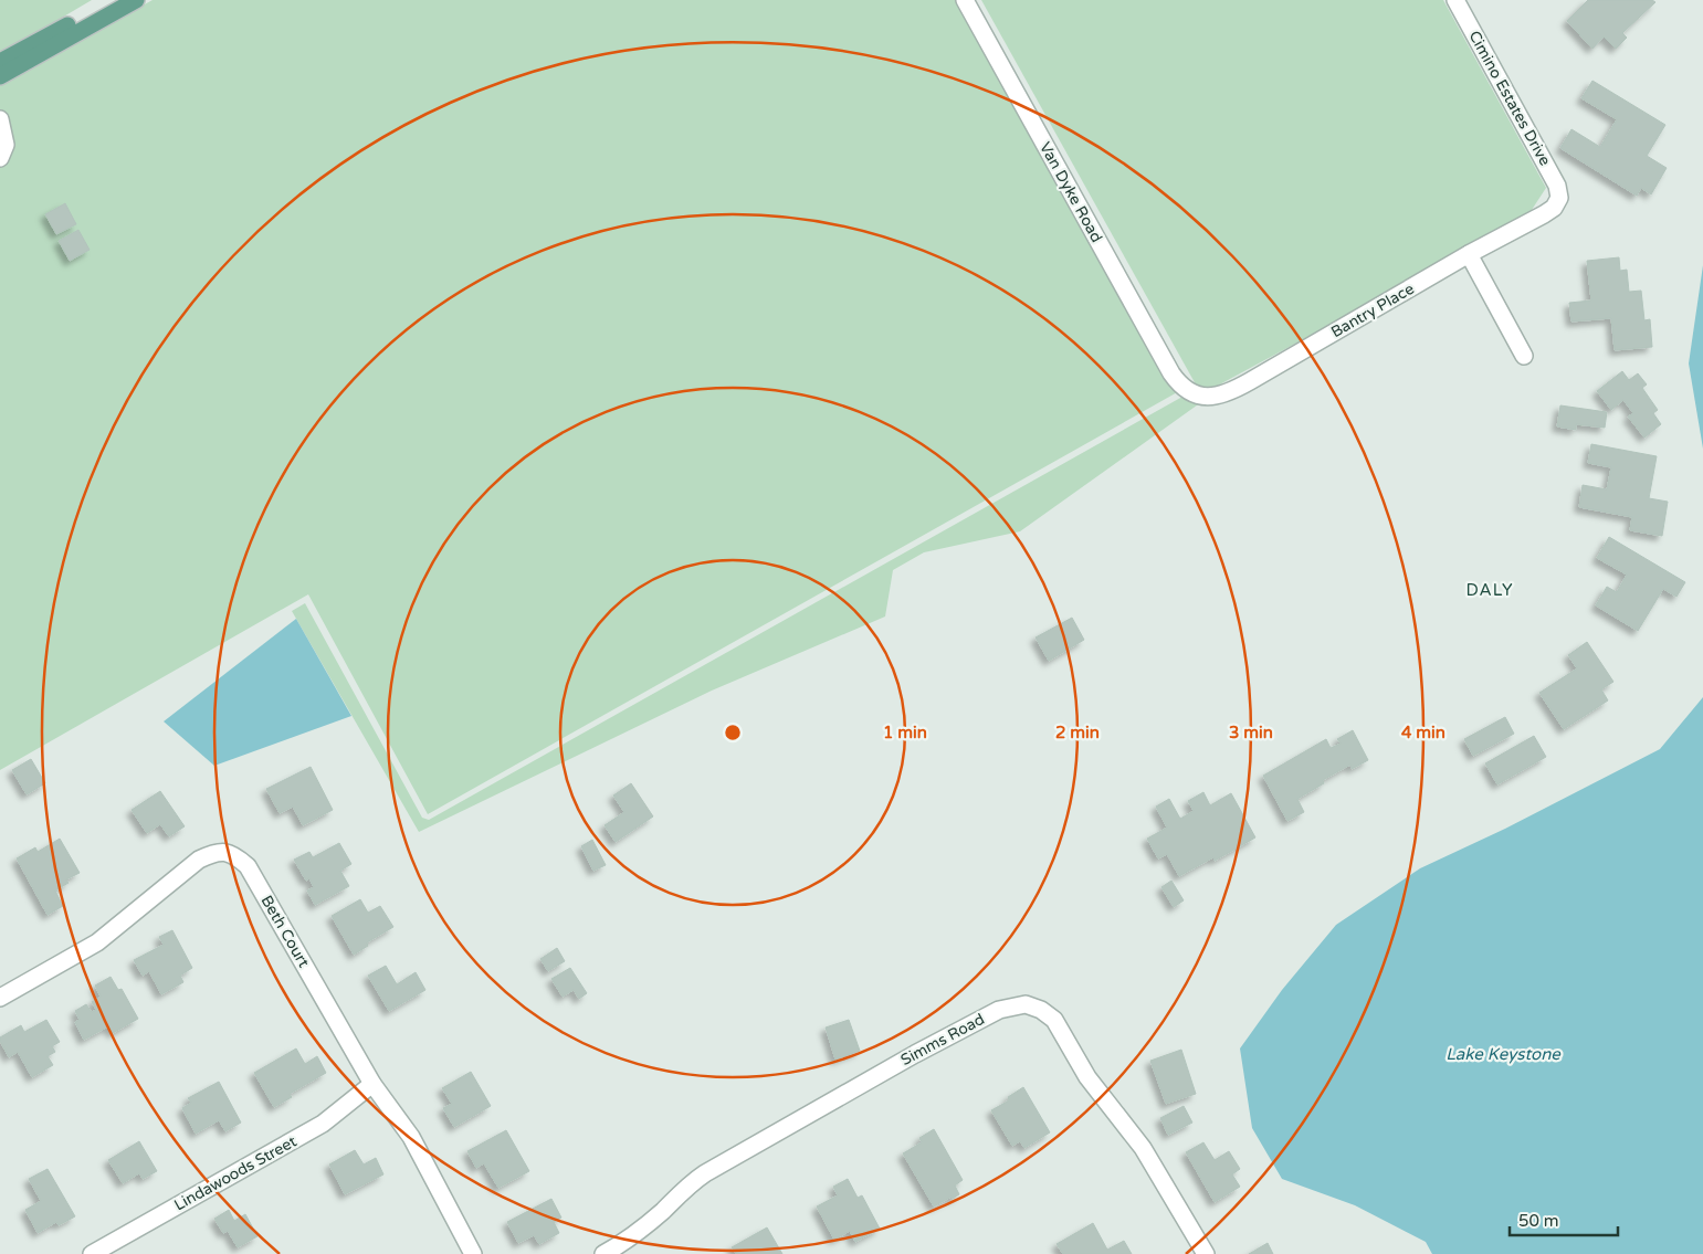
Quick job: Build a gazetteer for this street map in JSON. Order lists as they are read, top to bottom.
{
  "streets": {
    "street": [
      "Cimino Estates Drive",
      "Van Dyke Road",
      "Bantry Place",
      "Beth Court",
      "Simms Road",
      "Lindawoods Street"
    ]
  },
  "crossings": [
    ["Cimino Estates Drive", "Bantry Place"],
    ["Van Dyke Road", "Bantry Place"],
    ["Beth Court", "Lindawoods Street"]
  ],
  "districts": ["DALY"],
  "water": ["Lake Keystone"],
  "scale_bar": "50 m",
  "rings": [
    "1 min",
    "2 min",
    "3 min",
    "4 min"
  ]
}
